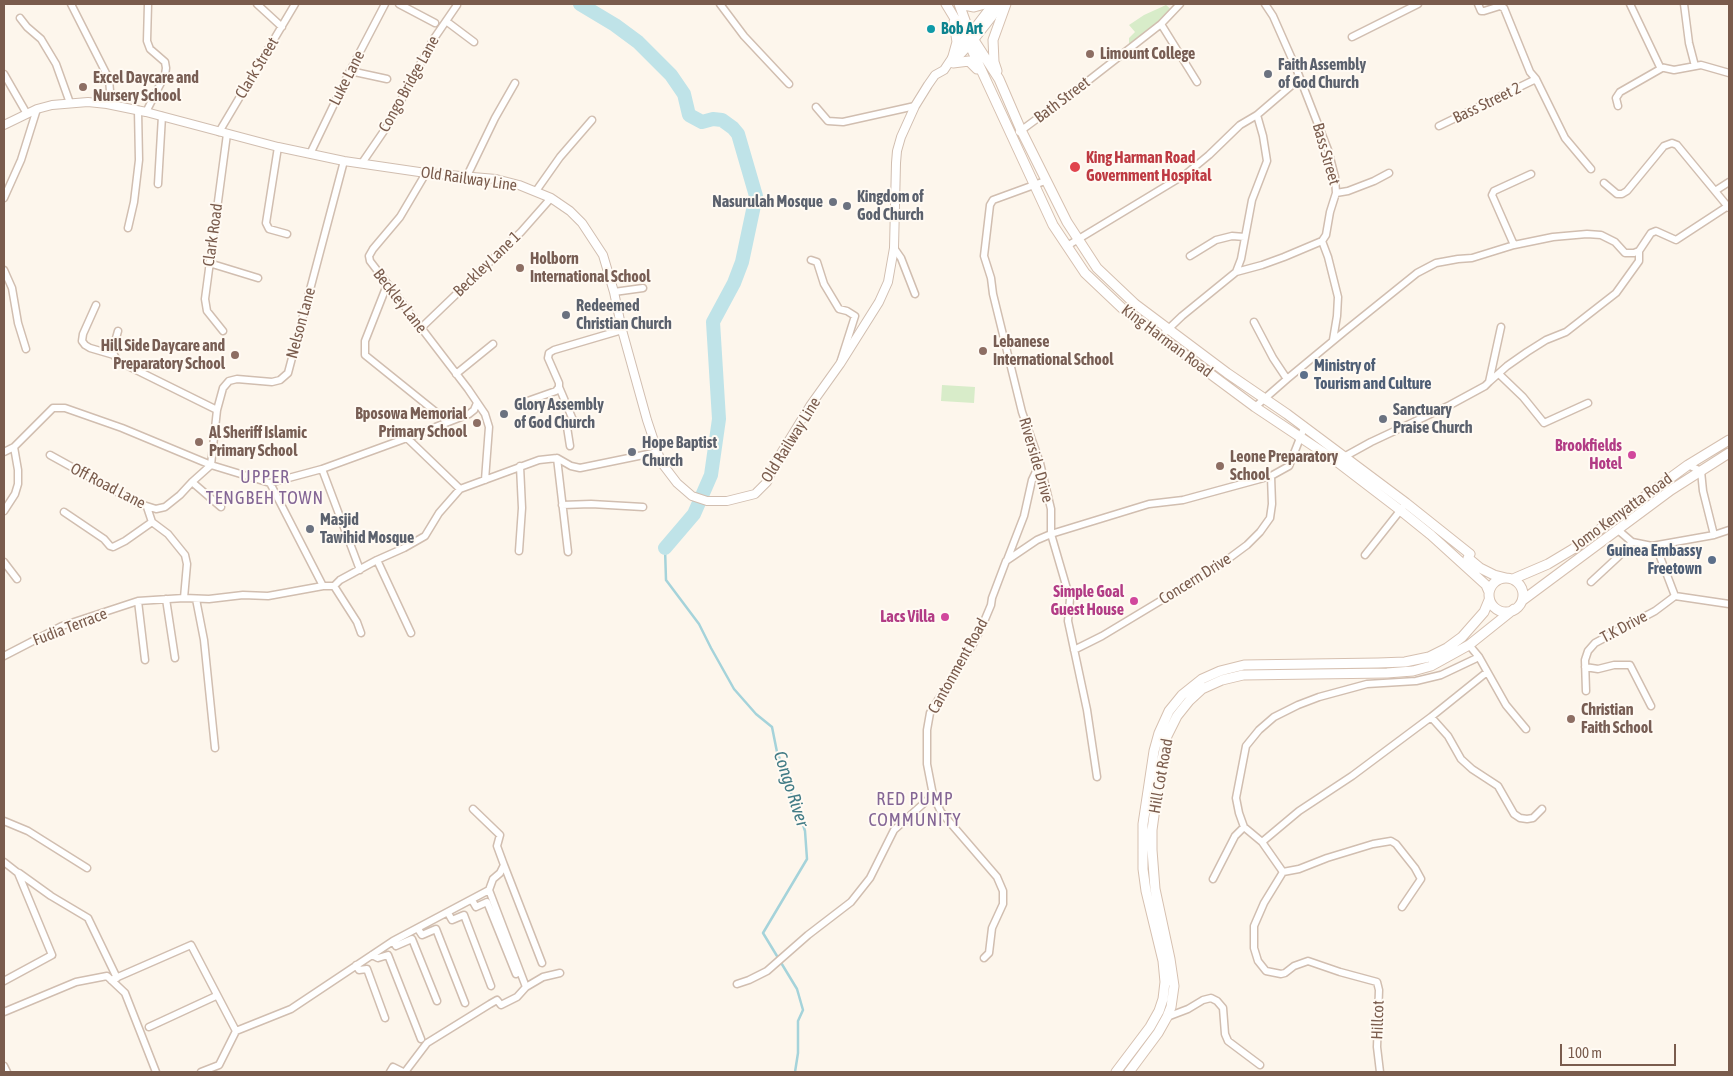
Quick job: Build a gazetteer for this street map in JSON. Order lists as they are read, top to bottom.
{
  "streets": {
    "main road": ["King Harman Road", "Jomo Kenyatta Road", "Hill Cot Road"],
    "street": [
      "Clark Street",
      "Luke Lane",
      "Congo Bridge Lane",
      "Bath Street",
      "Bass Street 2",
      "Bass Street",
      "Old Railway Line",
      "Clark Road",
      "Beckley Lane 1",
      "Beckley Lane",
      "Nelson Lane",
      "Riverside Drive",
      "Off Road Lane",
      "Concern Drive",
      "Fudia Terrace",
      "T.K Drive",
      "Cantonment Road",
      "Hillcot"
    ]
  },
  "crossings": [
    ["Clark Street", "Old Railway Line"],
    ["Clark Street", "Clark Road"],
    ["Luke Lane", "Old Railway Line"],
    ["Congo Bridge Lane", "Old Railway Line"],
    ["Bath Street", "King Harman Road"],
    ["Old Railway Line", "Clark Road"],
    ["Old Railway Line", "Beckley Lane 1"],
    ["Old Railway Line", "Beckley Lane"],
    ["Old Railway Line", "Nelson Lane"],
    ["Old Railway Line", "King Harman Road"],
    ["Beckley Lane 1", "Beckley Lane"],
    ["Nelson Lane", "Off Road Lane"],
    ["King Harman Road", "Riverside Drive"],
    ["King Harman Road", "Jomo Kenyatta Road"],
    ["King Harman Road", "Hill Cot Road"],
    ["Riverside Drive", "Concern Drive"],
    ["Riverside Drive", "Cantonment Road"],
    ["Jomo Kenyatta Road", "Hill Cot Road"]
  ],
  "districts": ["UPPER TENGBEH TOWN", "RED PUMP COMMUNITY"],
  "water": ["Congo River"],
  "places": [
    "Bob Art",
    "Limount College",
    "Faith Assembly of God Church",
    "Excel Daycare and Nursery School",
    "King Harman Road Government Hospital",
    "Nasurulah Mosque",
    "Kingdom of God Church",
    "Holborn International School",
    "Redeemed Christian Church",
    "Lebanese International School",
    "Hill Side Daycare and Preparatory School",
    "Ministry of Tourism and Culture",
    "Glory Assembly of God Church",
    "Sanctuary Praise Church",
    "Bposowa Memorial Primary School",
    "Al Sheriff Islamic Primary School",
    "Hope Baptist Church",
    "Brookfields Hotel",
    "Leone Preparatory School",
    "Masjid Tawihid Mosque",
    "Guinea Embassy Freetown",
    "Simple Goal Guest House",
    "Lacs Villa",
    "Christian Faith School"
  ],
  "scale_bar": "100 m"
}
